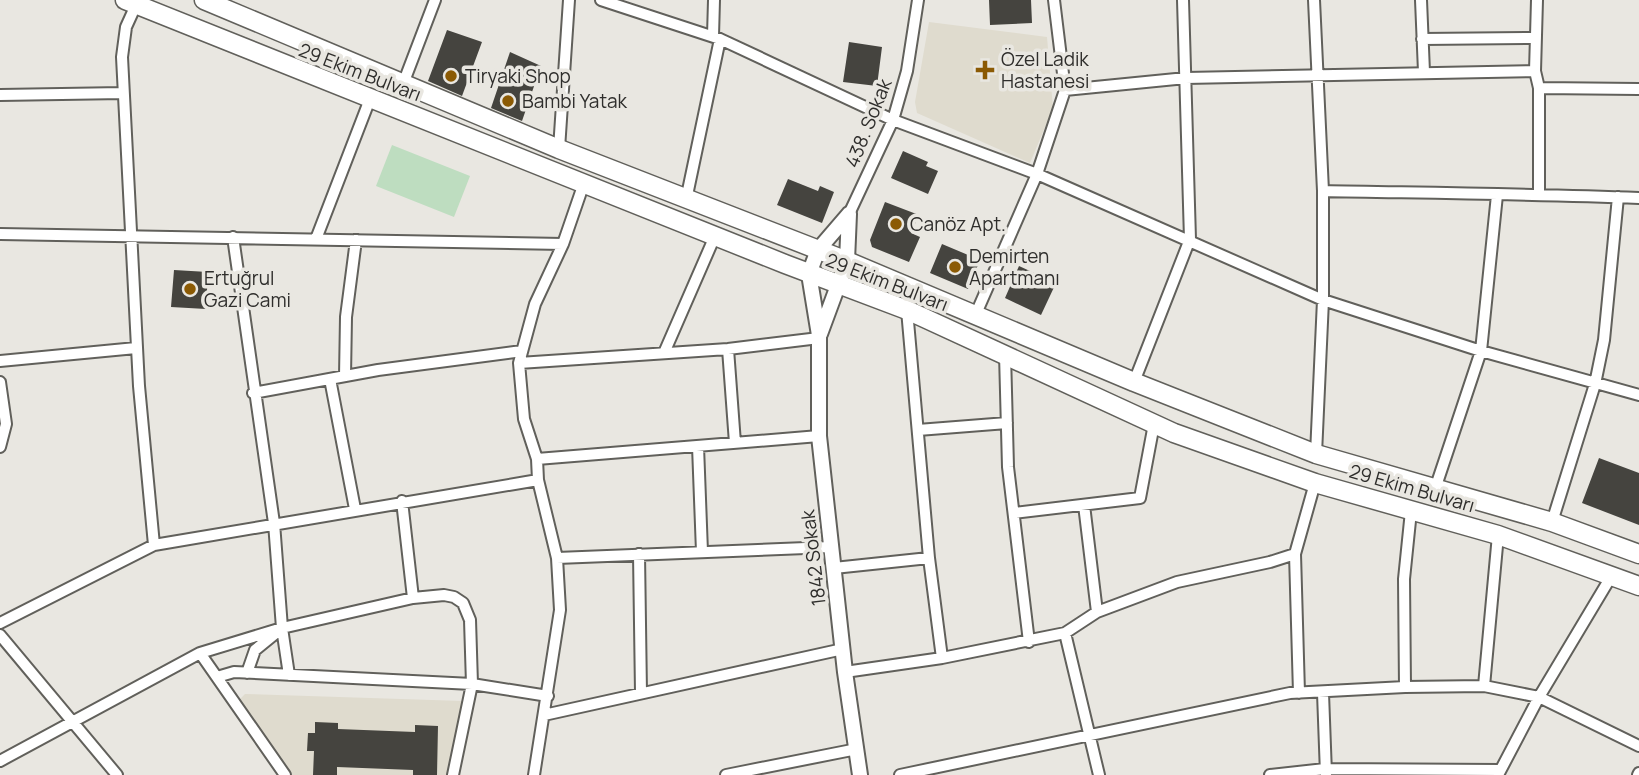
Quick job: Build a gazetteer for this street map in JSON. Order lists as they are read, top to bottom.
{
  "streets": {
    "main road": ["29 Ekim Bulvarı"],
    "street": ["438. Sokak", "1842 Sokak"]
  },
  "places": {
    "health": ["Özel Ladik Hastanesi"],
    "other": [
      "Tiryaki Shop",
      "Bambi Yatak",
      "Canöz Apt.",
      "Demirten Apartmanı",
      "Ertuğrul Gazi Cami"
    ]
  }
}
